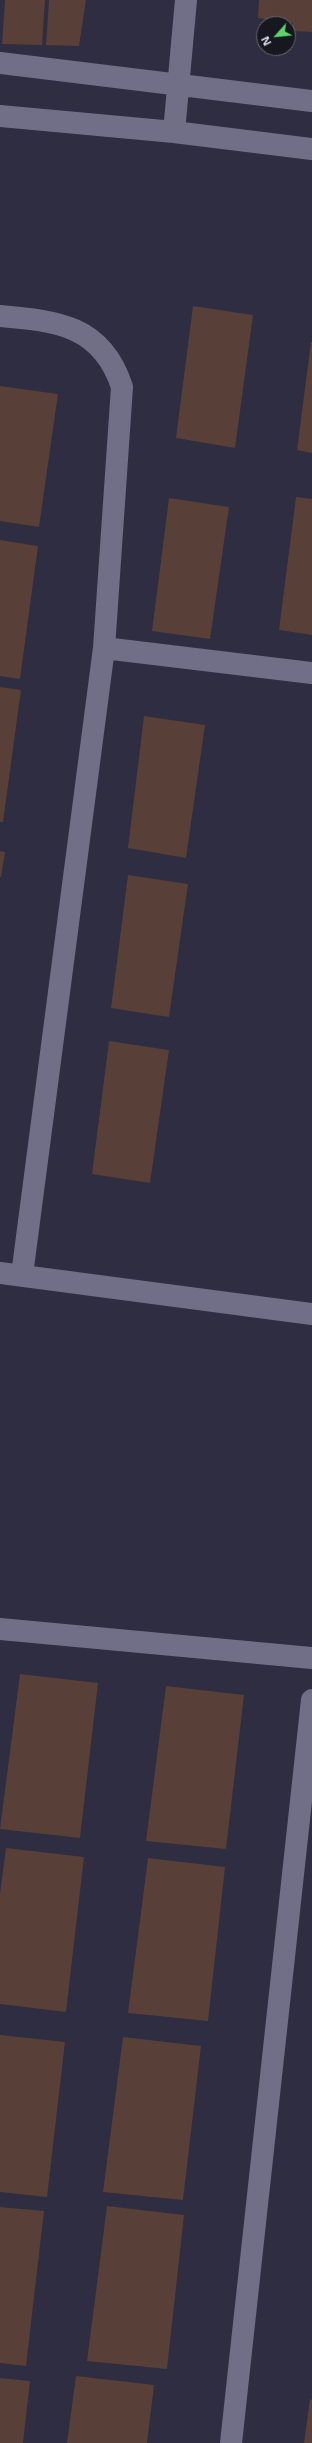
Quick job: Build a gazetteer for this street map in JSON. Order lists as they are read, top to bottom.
{
  "north": "bottom left"
}
